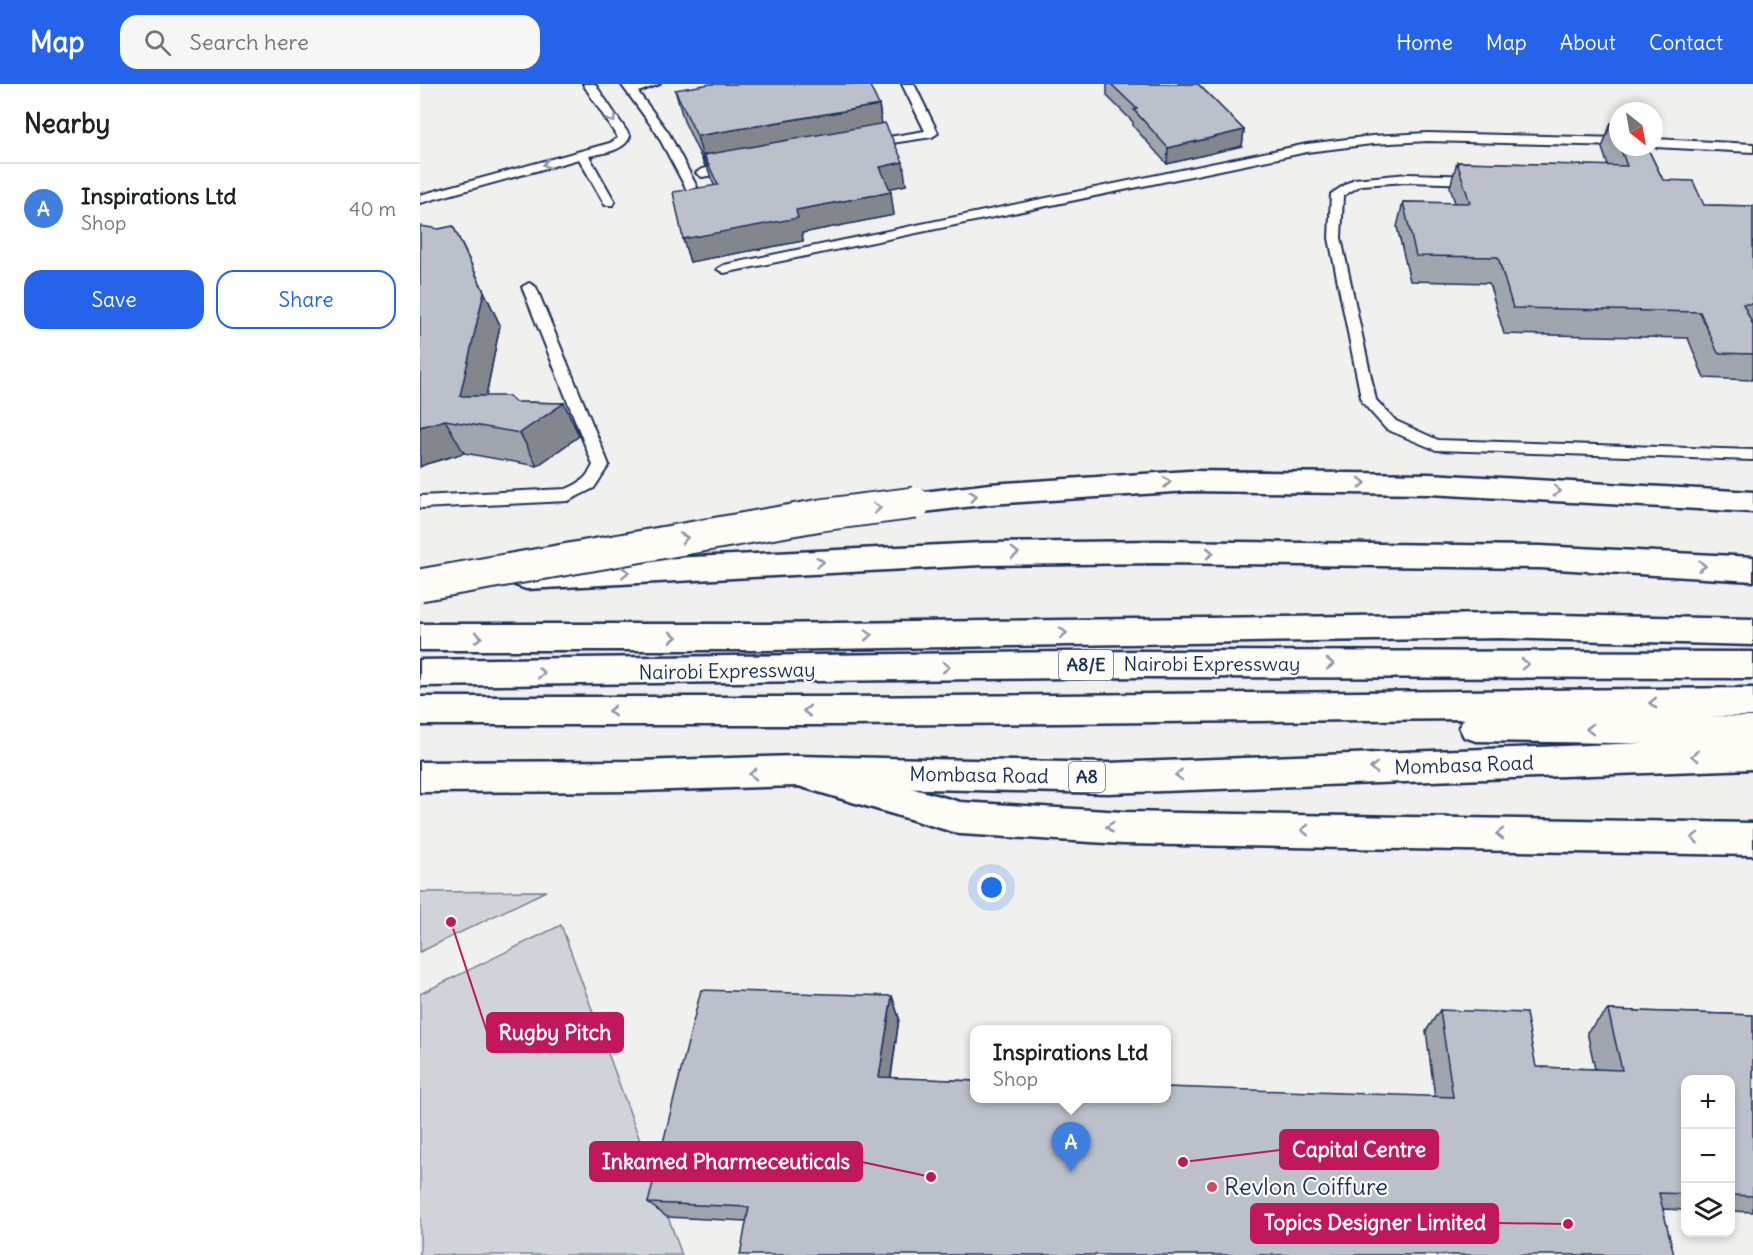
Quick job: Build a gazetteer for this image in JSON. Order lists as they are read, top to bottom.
{
  "streets": {
    "highway": [
      "Nairobi Expressway",
      "A8/E",
      "Mombasa Road",
      "A8"
    ]
  },
  "places": [
    "Rugby Pitch",
    "Capital Centre",
    "Inkamed Pharmeceuticals",
    "Revlon Coiffure",
    "Topics Designer Limited"
  ],
  "north": "bottom right",
  "page": {
    "header": "Map",
    "search": "Search here",
    "nav": [
      "Home",
      "Map",
      "About",
      "Contact"
    ],
    "heading": "Nearby",
    "list": [
      {
        "mark": "A",
        "name": "Inspirations Ltd",
        "note": "Shop",
        "value": "40 m"
      }
    ],
    "buttons": ["Save", "Share"],
    "popup": ["Inspirations Ltd", "Shop"],
    "map_buttons": ["+", "−"],
    "pins": "A"
  }
}
